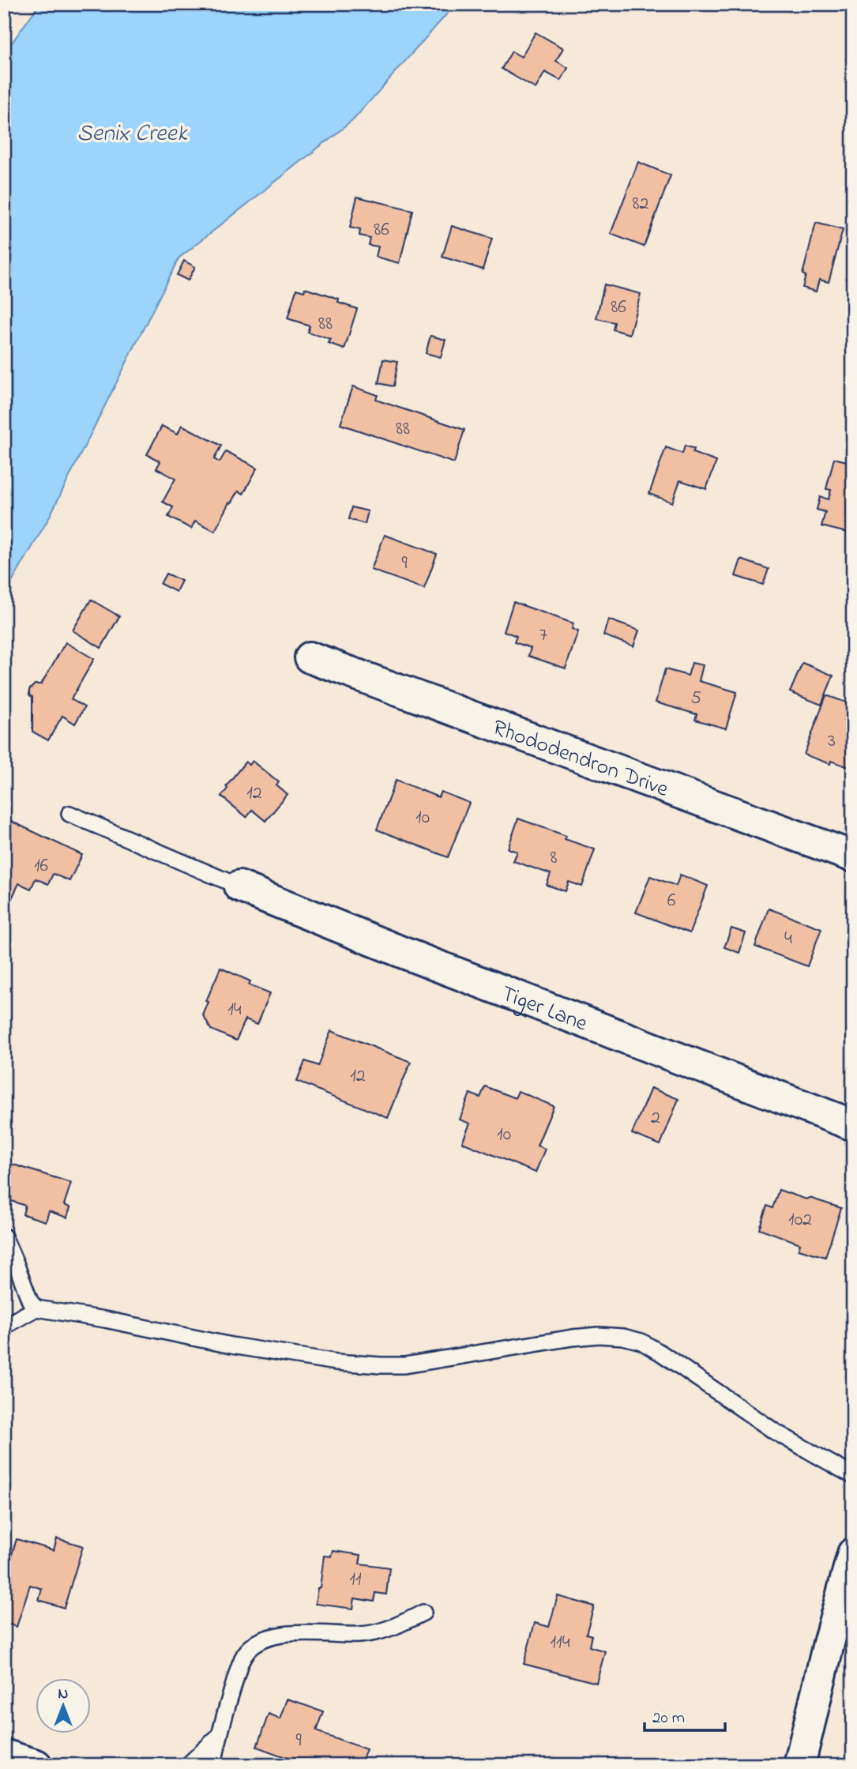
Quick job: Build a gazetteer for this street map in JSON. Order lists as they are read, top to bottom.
{
  "streets": {
    "street": ["Rhododendron Drive", "Tiger Lane"]
  },
  "water": ["Senix Creek"],
  "house_numbers": [
    "82",
    "86",
    "86",
    "88",
    "88",
    "9",
    "7",
    "5",
    "3",
    "12",
    "10",
    "8",
    "16",
    "6",
    "4",
    "14",
    "12",
    "2",
    "10",
    "102",
    "11",
    "114",
    "9"
  ],
  "scale_bar": "20 m",
  "north": "top"
}
